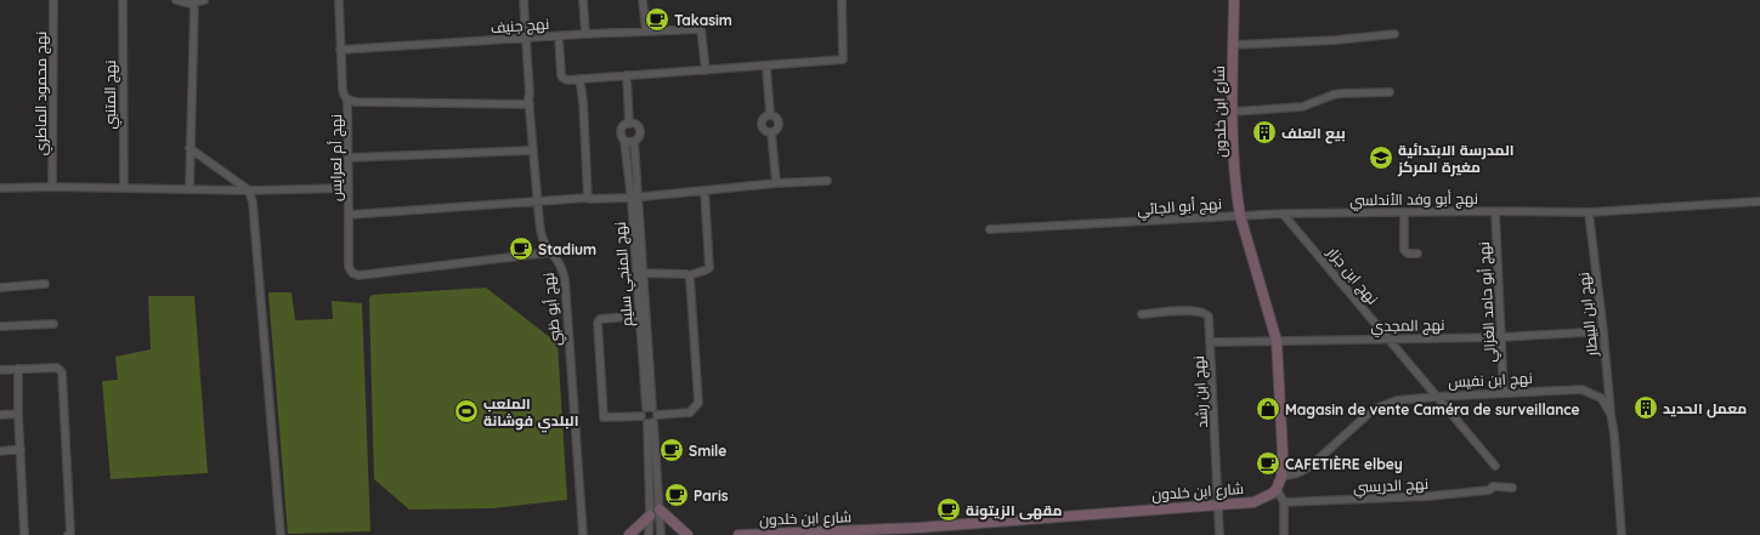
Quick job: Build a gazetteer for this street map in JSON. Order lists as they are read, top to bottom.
{
  "streets": {
    "street": [
      "نهج جنيف",
      "نهج محمود الماطري",
      "نهج المتنبي",
      "شارع ابن خلدون",
      "نهج أم لعرايس",
      "نهج أبو وفد الأندلسي",
      "نهج أبو الجائي",
      "نهج المنجي سليم",
      "نهج ابن جزار",
      "نهج أبو حامد الغزالي",
      "نهج أبو ظبي",
      "نهج ابن البيطار",
      "نهج المجدي",
      "نهج ابن نفيس",
      "نهج ابن رشد",
      "نهج الدريسي"
    ]
  },
  "crossings": [
    ["نهج جنيف", "نهج أم لعرايس"],
    ["نهج جنيف", "نهج أبو ظبي"],
    ["شارع ابن خلدون", "نهج أبو وفد الأندلسي"],
    ["شارع ابن خلدون", "نهج أبو الجائي"],
    ["شارع ابن خلدون", "نهج المجدي"],
    ["شارع ابن خلدون", "نهج ابن نفيس"],
    ["شارع ابن خلدون", "نهج ابن رشد"],
    ["نهج أم لعرايس", "نهج أبو ظبي"],
    ["نهج أبو وفد الأندلسي", "نهج أبو الجائي"],
    ["نهج أبو وفد الأندلسي", "نهج ابن جزار"],
    ["نهج أبو وفد الأندلسي", "نهج أبو حامد الغزالي"],
    ["نهج أبو وفد الأندلسي", "نهج ابن البيطار"],
    ["نهج ابن جزار", "نهج المجدي"],
    ["نهج ابن جزار", "نهج ابن نفيس"],
    ["نهج أبو حامد الغزالي", "نهج المجدي"],
    ["نهج أبو حامد الغزالي", "نهج ابن نفيس"],
    ["نهج ابن البيطار", "نهج المجدي"],
    ["نهج ابن البيطار", "نهج ابن نفيس"],
    ["نهج المجدي", "نهج ابن رشد"]
  ],
  "places": {
    "cafe": [
      "Takasim",
      "Stadium",
      "Smile",
      "CAFETIÈRE elbey",
      "Paris",
      "مقهى الزيتونة"
    ],
    "building": ["بيع العلف", "معمل الحديد"],
    "school or university": ["المدرسة الابتدائية مغيرة المركز"],
    "shop": ["Magasin de vente Caméra de surveillance"],
    "sports": ["الملعب البلدي فوشانة"]
  }
}
